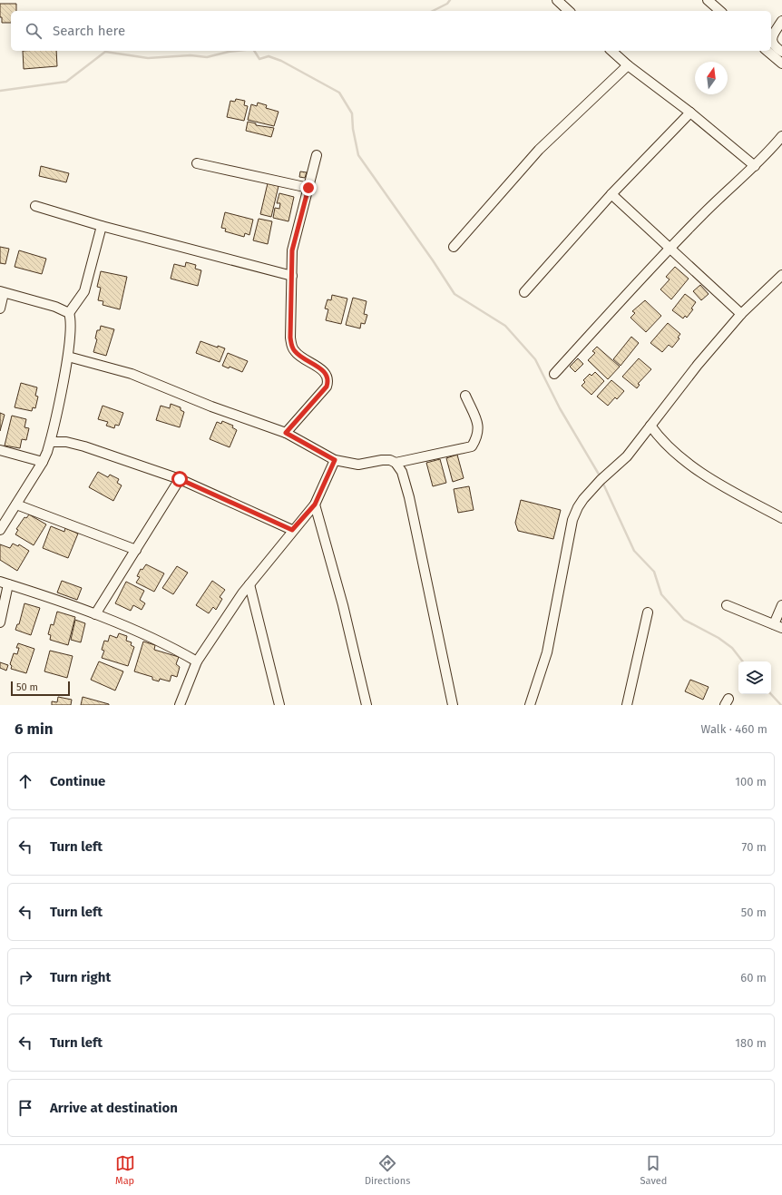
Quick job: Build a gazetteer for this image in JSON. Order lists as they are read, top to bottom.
{
  "scale_bar": "50 m",
  "north": "top",
  "page": {
    "search": "Search here",
    "scale": "50 m",
    "heading": ["6 min", "Walk · 460 m"],
    "list": [
      ["Continue", "100 m"],
      ["Turn left", "70 m"],
      ["Turn left", "50 m"],
      ["Turn right", "60 m"],
      ["Turn left", "180 m"],
      "Arrive at destination"
    ],
    "nav": ["Map", "Directions", "Saved"]
  }
}
